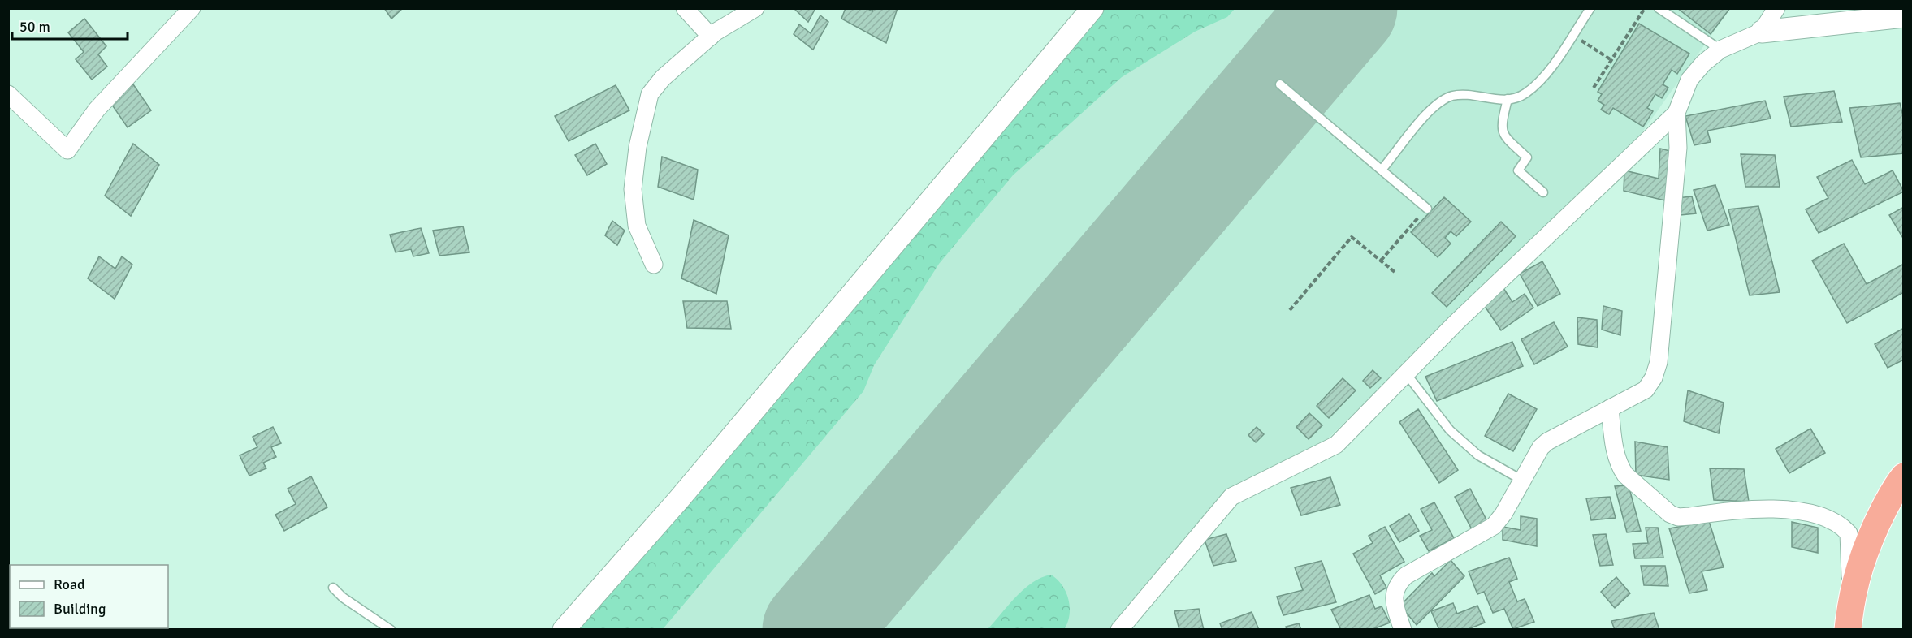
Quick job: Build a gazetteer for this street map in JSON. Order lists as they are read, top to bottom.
{
  "legend": ["Road", "Building"],
  "scale_bar": "50 m"
}
